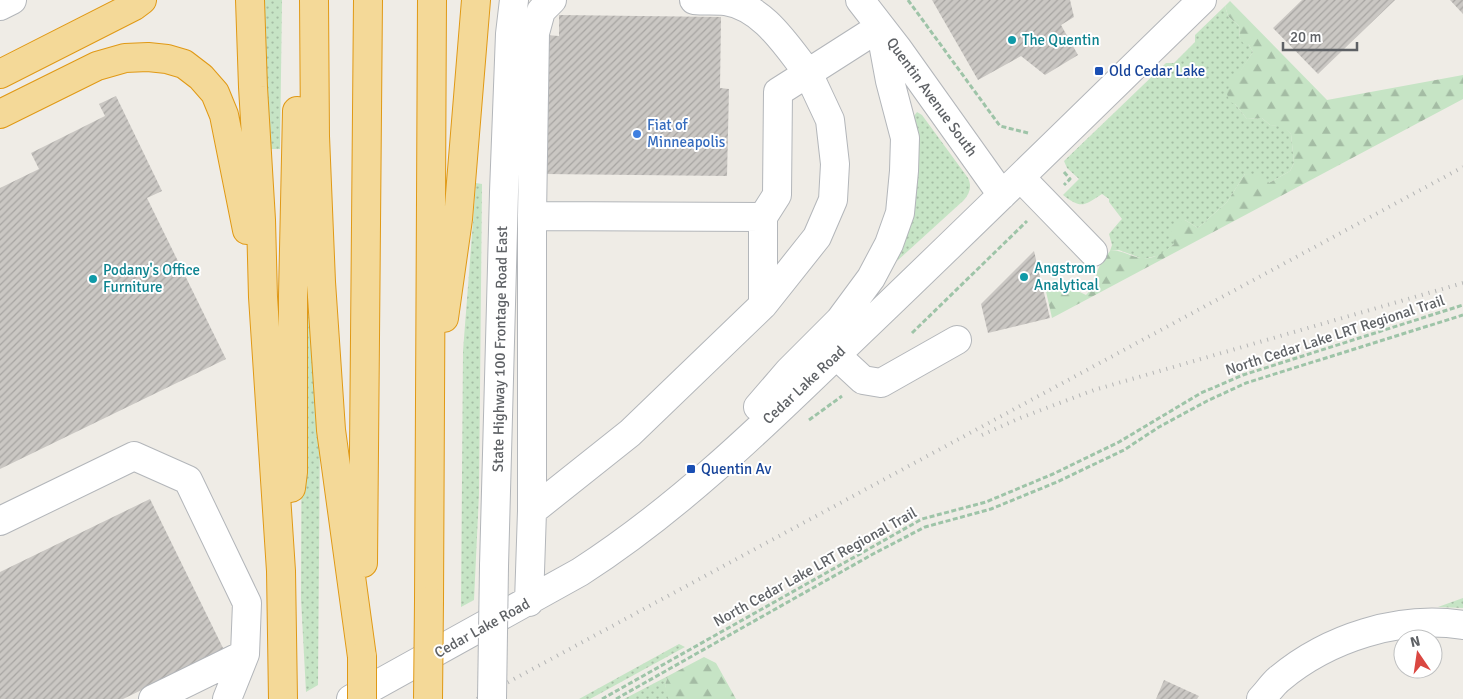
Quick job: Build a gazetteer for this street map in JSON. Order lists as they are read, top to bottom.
{
  "streets": {
    "street": ["Quentin Avenue South", "State Highway 100 Frontage Road East", "Cedar Lake Road"],
    "path": ["North Cedar Lake LRT Regional Trail"]
  },
  "crossings": [
    ["Quentin Avenue South", "Cedar Lake Road"]
  ],
  "places": {
    "other": [
      "The Quentin",
      "Fiat of Minneapolis",
      "Angstrom Analytical",
      "Podany's Office Furniture"
    ],
    "transit": ["Old Cedar Lake", "Quentin Av"]
  },
  "scale_bar": "20 m",
  "north": "top"
}
